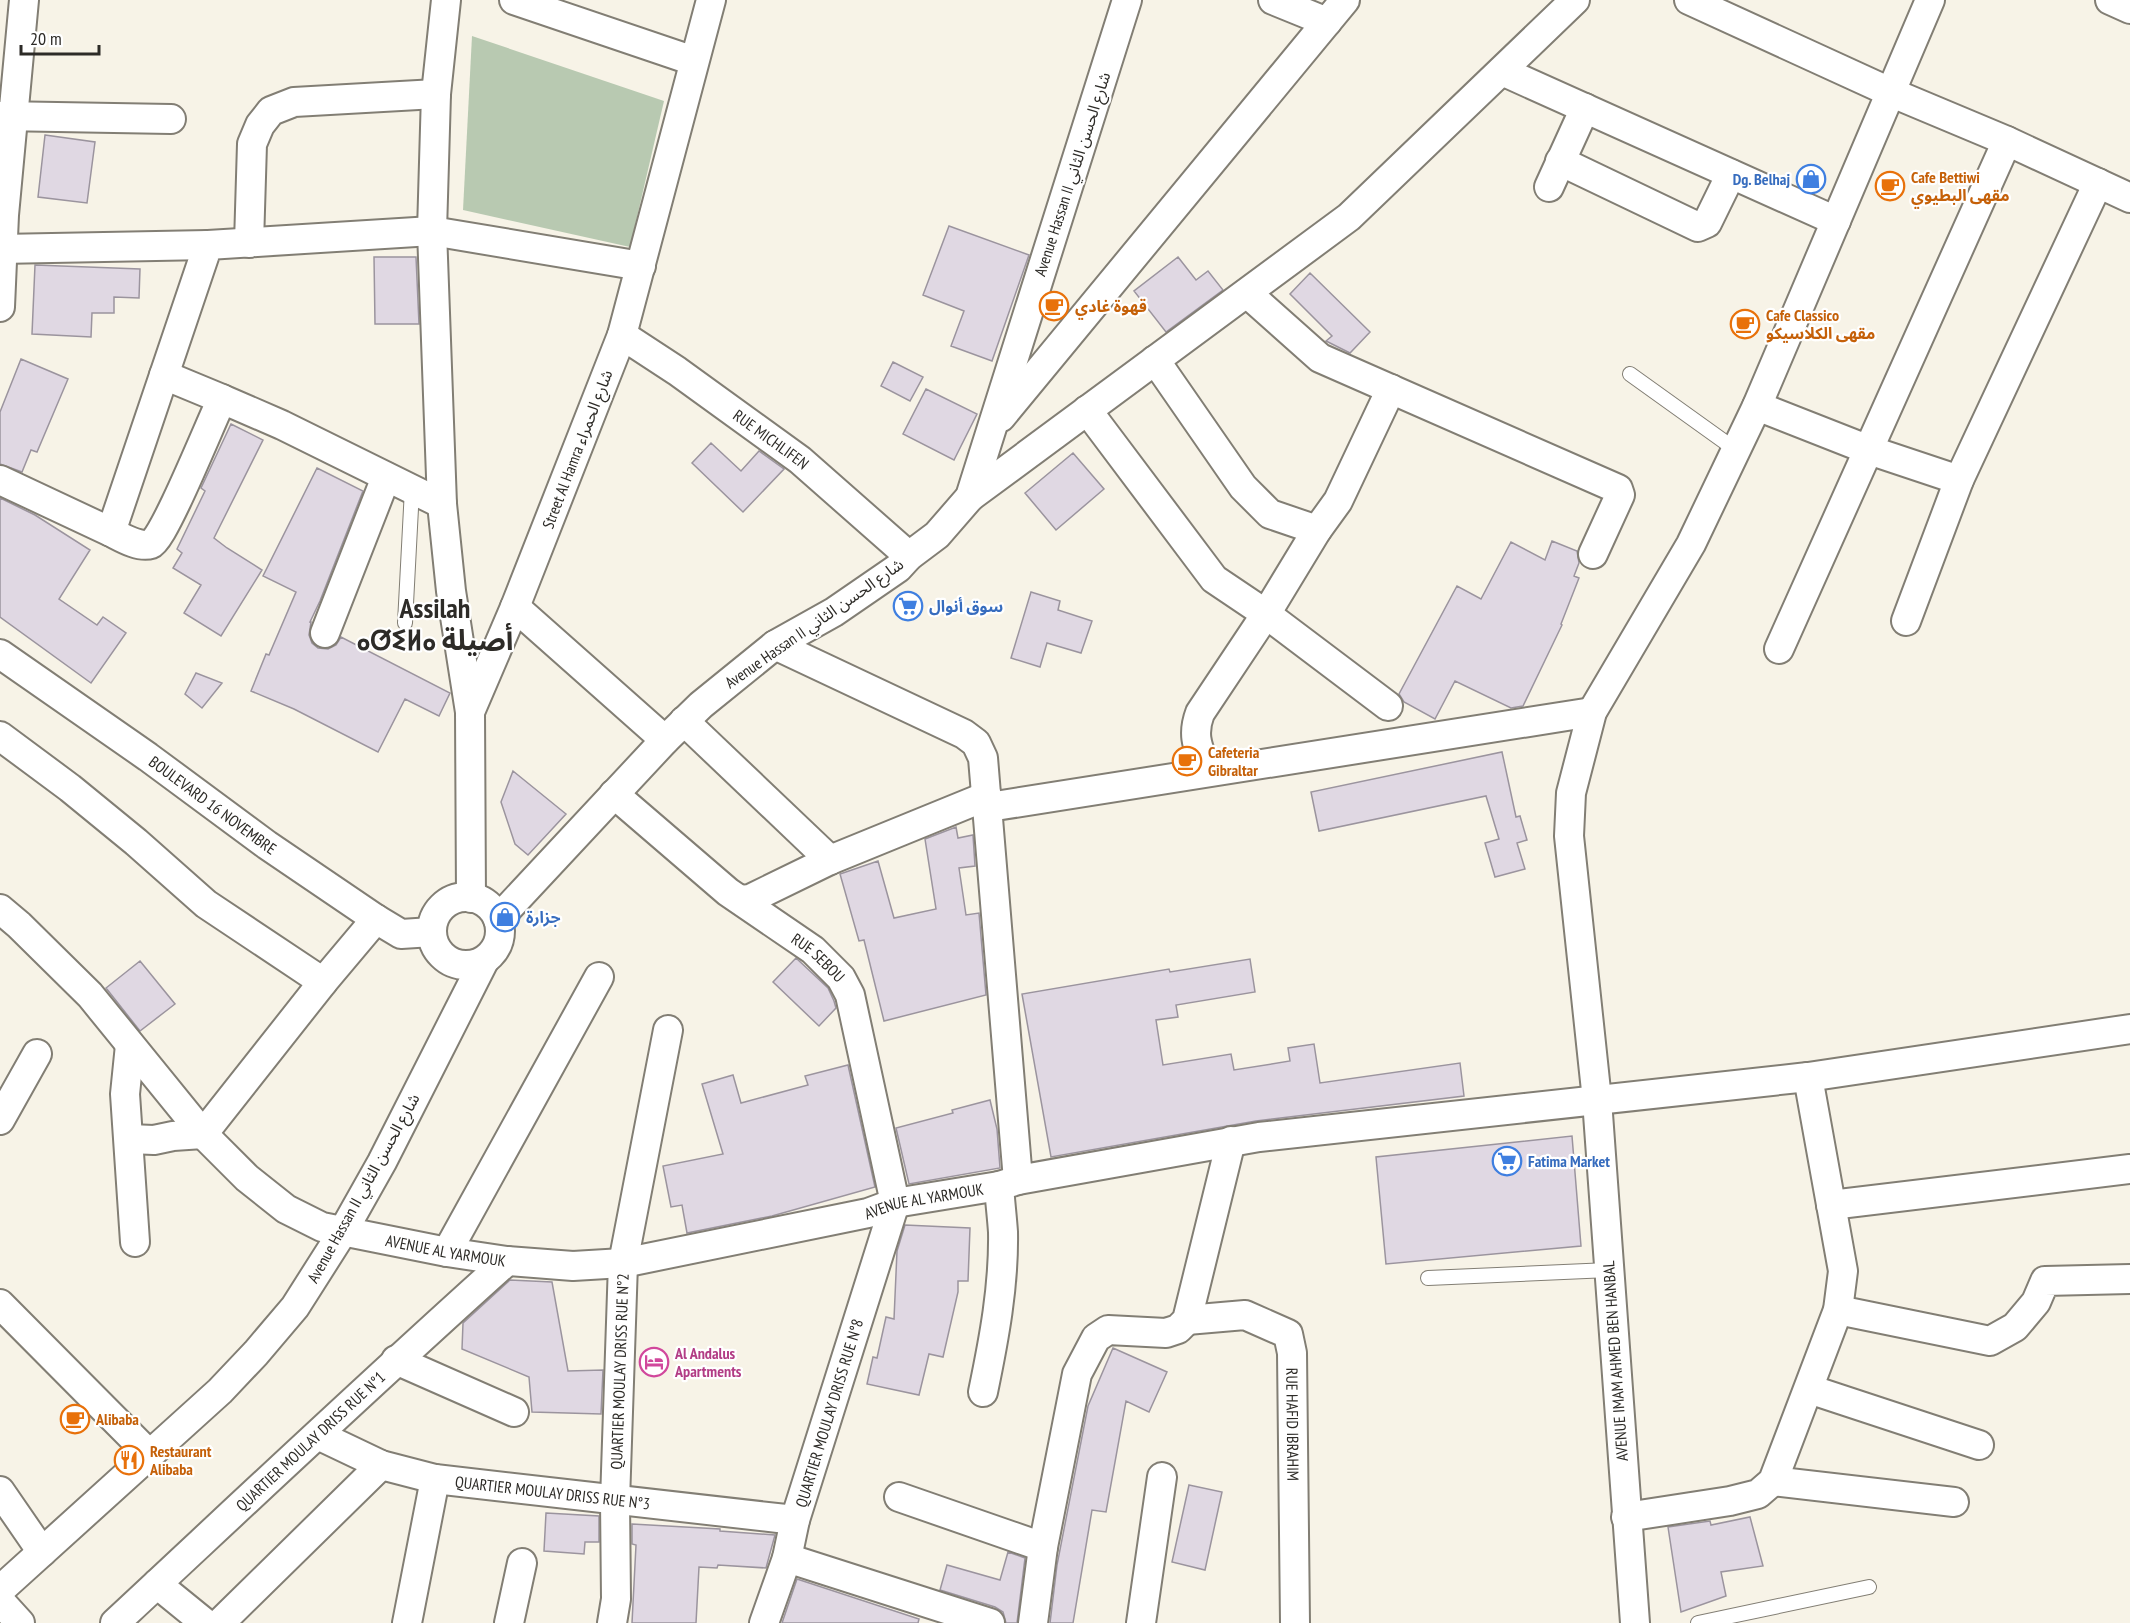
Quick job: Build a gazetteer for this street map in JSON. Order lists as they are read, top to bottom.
{
  "streets": {
    "street": [
      "Avenue Hassan II شارع الحسن الثاني",
      "RUE MICHLIFEN",
      "Street Al Hamra شارع الحمراء",
      "BOULEVARD 16 NOVEMBRE",
      "RUE SEBOU",
      "AVENUE AL YARMOUK",
      "AVENUE IMAM AHMED BEN HANBAL",
      "QUARTIER MOULAY DRISS RUE N°2",
      "QUARTIER MOULAY DRISS RUE N°8",
      "RUE HAFID IBRAHIM",
      "QUARTIER MOULAY DRISS RUE N°1",
      "QUARTIER MOULAY DRISS RUE N°3"
    ]
  },
  "crossings": [
    ["Avenue Hassan II شارع الحسن الثاني", "RUE MICHLIFEN"],
    ["Avenue Hassan II شارع الحسن الثاني", "Street Al Hamra شارع الحمراء"],
    ["Avenue Hassan II شارع الحسن الثاني", "BOULEVARD 16 NOVEMBRE"],
    ["Avenue Hassan II شارع الحسن الثاني", "RUE SEBOU"],
    ["Avenue Hassan II شارع الحسن الثاني", "AVENUE AL YARMOUK"],
    ["RUE MICHLIFEN", "Street Al Hamra شارع الحمراء"],
    ["Street Al Hamra شارع الحمراء", "BOULEVARD 16 NOVEMBRE"],
    ["RUE SEBOU", "AVENUE AL YARMOUK"],
    ["RUE SEBOU", "QUARTIER MOULAY DRISS RUE N°8"],
    ["AVENUE AL YARMOUK", "AVENUE IMAM AHMED BEN HANBAL"],
    ["AVENUE AL YARMOUK", "QUARTIER MOULAY DRISS RUE N°2"],
    ["AVENUE AL YARMOUK", "QUARTIER MOULAY DRISS RUE N°8"],
    ["AVENUE AL YARMOUK", "QUARTIER MOULAY DRISS RUE N°1"],
    ["QUARTIER MOULAY DRISS RUE N°2", "QUARTIER MOULAY DRISS RUE N°3"],
    ["QUARTIER MOULAY DRISS RUE N°8", "QUARTIER MOULAY DRISS RUE N°3"],
    ["QUARTIER MOULAY DRISS RUE N°1", "QUARTIER MOULAY DRISS RUE N°3"]
  ],
  "districts": ["Assilah ⴰⵚⵉⵍⴰ أصيلة"],
  "places": {
    "shop": ["Dg. Belhaj", "جزارة"],
    "cafe": [
      "Cafe Bettiwi مقهى البطيوي",
      "قهوة غادي",
      "Cafe Classico مقهى الكلاسيكو",
      "Cafeteria Gibraltar",
      "Alibaba"
    ],
    "supermarket": ["سوق أنوال", "Fatima Market"],
    "hotel": ["Al Andalus Apartments"],
    "restaurant": ["Restaurant Alibaba"]
  },
  "scale_bar": "20 m"
}
